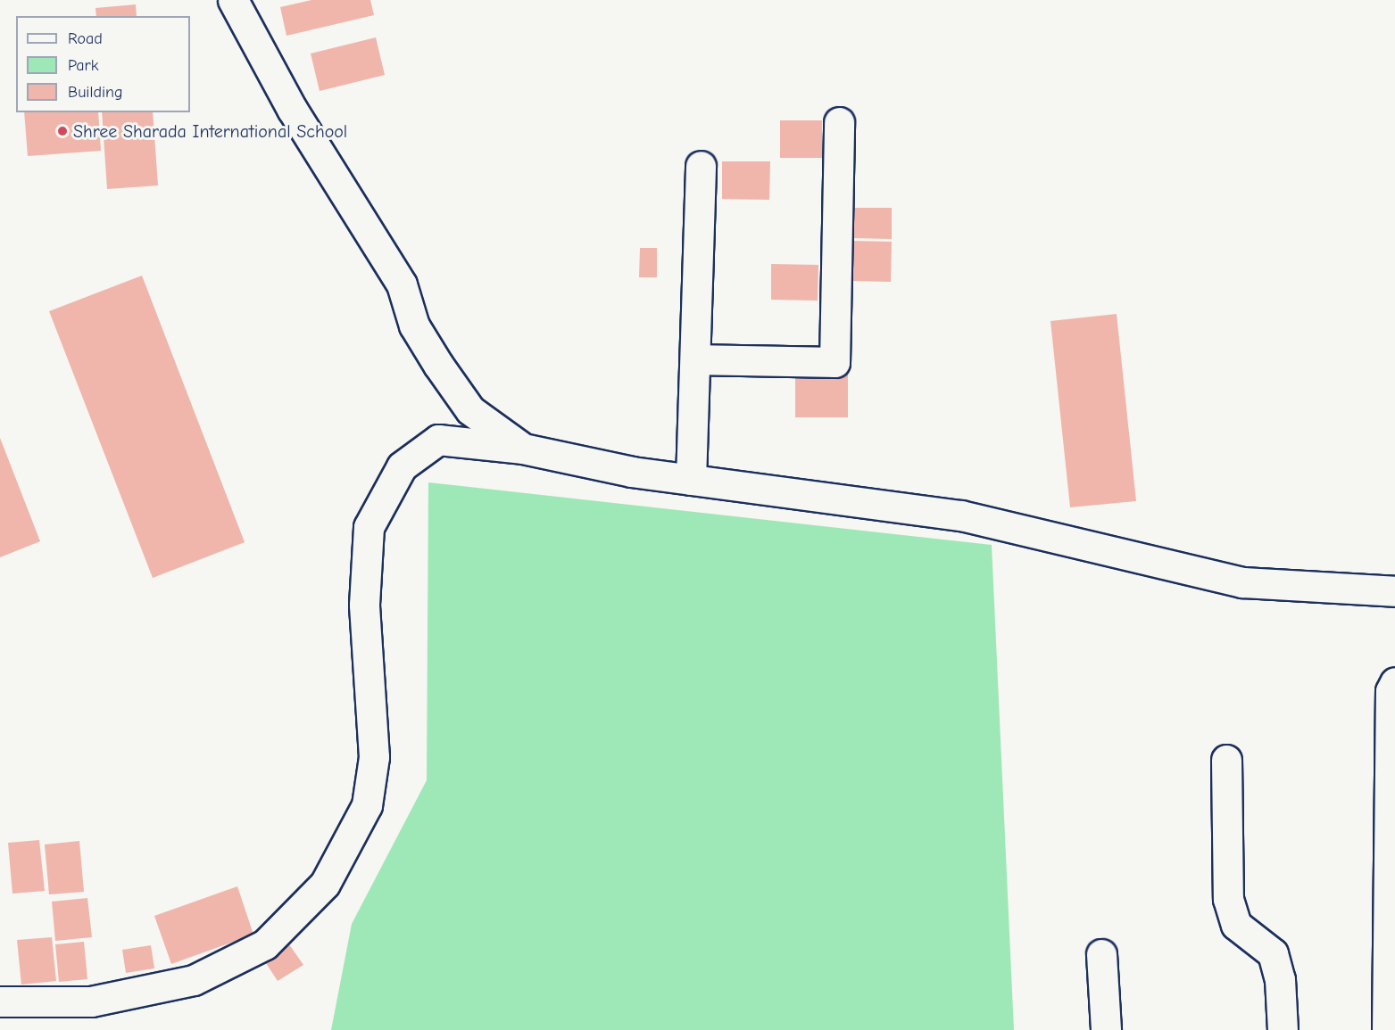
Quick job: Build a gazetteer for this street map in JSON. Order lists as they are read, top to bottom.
{
  "places": ["Shree Sharada International School"],
  "legend": ["Road", "Park", "Building"]
}
